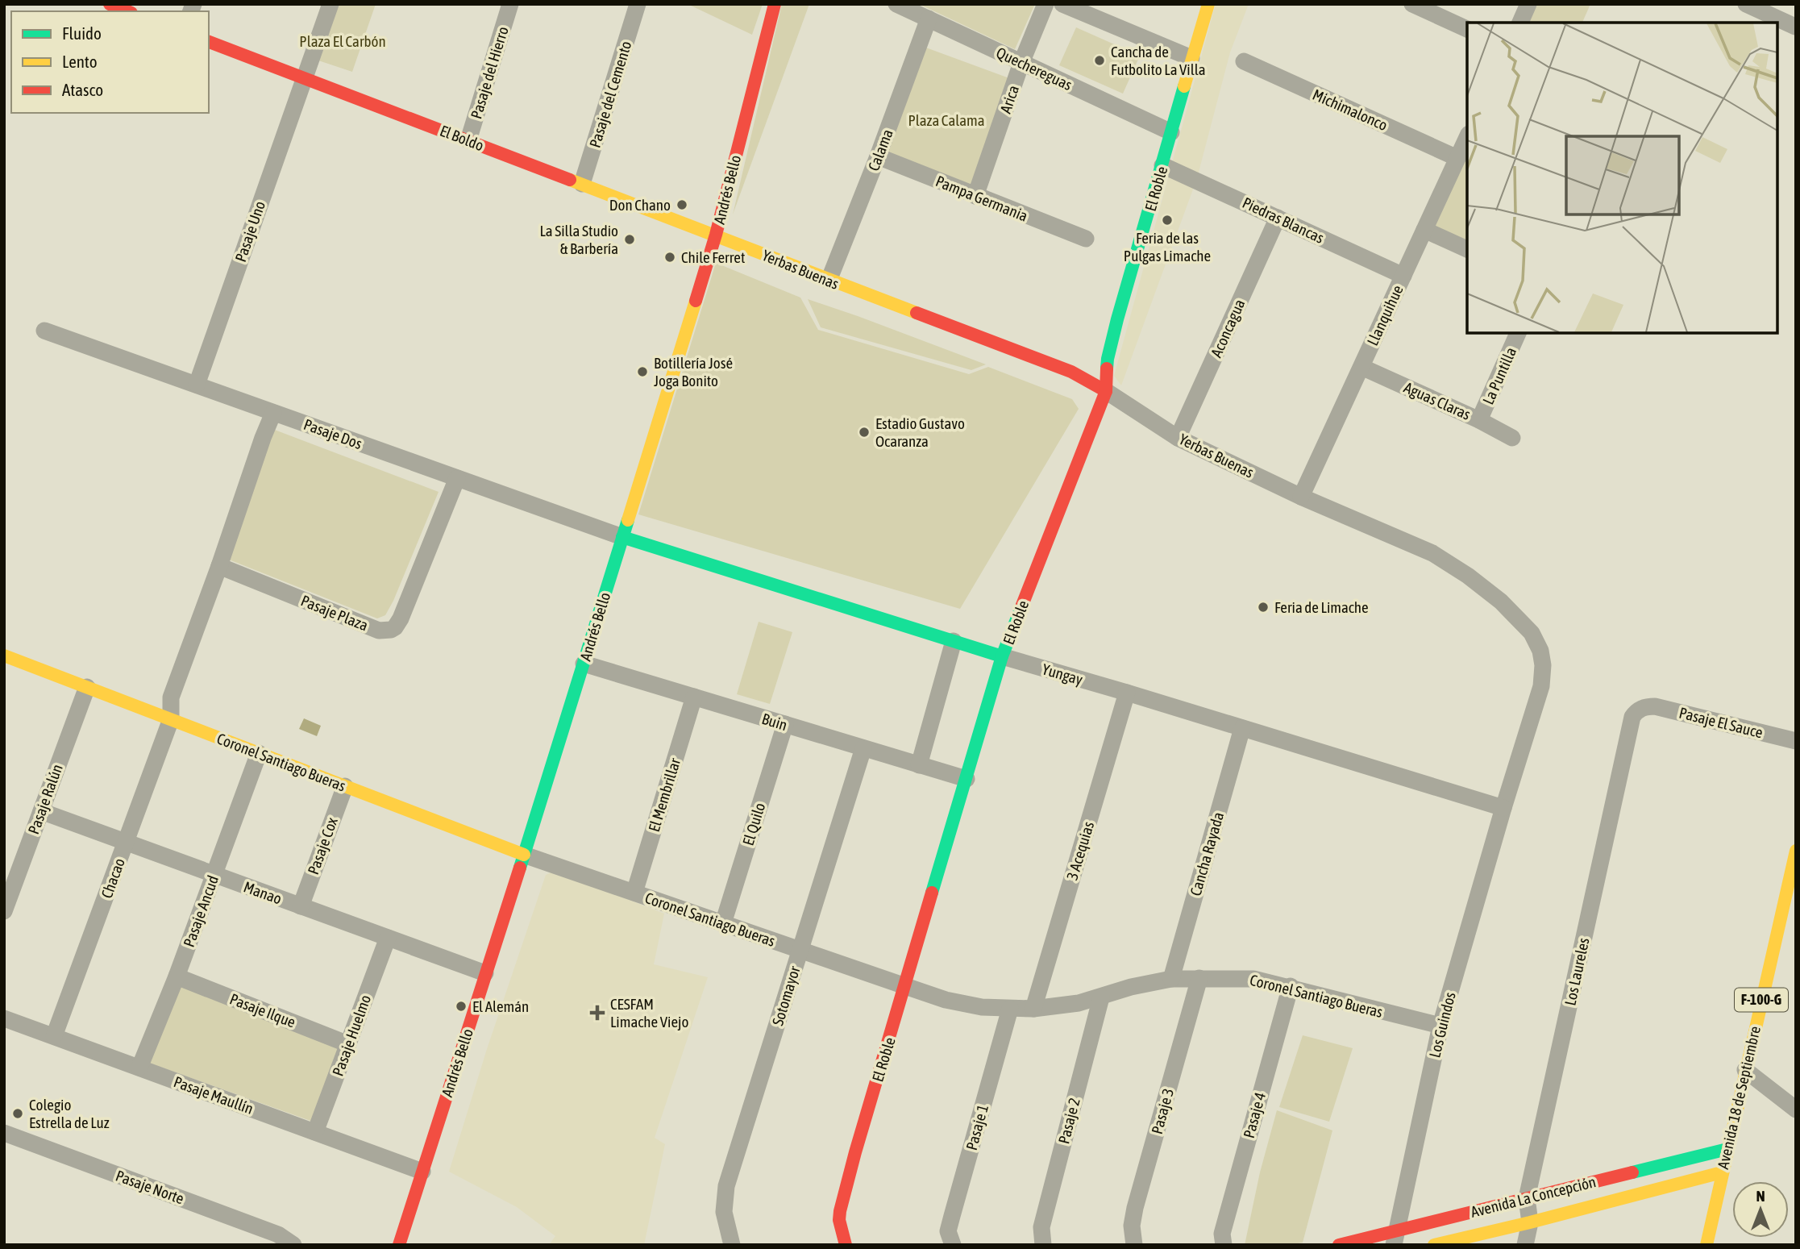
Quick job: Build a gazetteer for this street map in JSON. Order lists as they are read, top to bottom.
{
  "streets": {
    "street": [
      "Quechereguas",
      "Pasaje del Hierro",
      "Pasaje del Cemento",
      "Arica",
      "Michimalonco",
      "El Boldo",
      "Calama",
      "El Roble",
      "Andrés Bello",
      "Pampa Germania",
      "Piedras Blancas",
      "Pasaje Uno",
      "Yerbas Buenas",
      "Llanquihue",
      "Aconcagua",
      "La Puntilla",
      "Aguas Claras",
      "Pasaje Dos",
      "Pasaje Plaza",
      "Yungay",
      "Buin",
      "Pasaje El Sauce",
      "Coronel Santiago Bueras",
      "El Membrillar",
      "Pasaje Ralún",
      "El Quilo",
      "Pasaje Cox",
      "3 Acequias",
      "Cancha Rayada",
      "Chacao",
      "Manao",
      "Pasaje Ancud",
      "Los Laureles",
      "Sotomayor",
      "F-100-G",
      "Pasaje Ilque",
      "Los Guindos",
      "Pasaje Huelmo",
      "Pasaje Maullín",
      "Avenida 18 de Septiembre",
      "Pasaje 3",
      "Pasaje 4",
      "Pasaje 2",
      "Pasaje 1",
      "Pasaje Norte",
      "Avenida La Concepción"
    ]
  },
  "crossings": [
    ["Quechereguas", "Arica"],
    ["Quechereguas", "Calama"],
    ["Quechereguas", "El Roble"],
    ["Pasaje del Hierro", "El Boldo"],
    ["Pasaje del Cemento", "El Boldo"],
    ["Arica", "Pampa Germania"],
    ["Michimalonco", "Llanquihue"],
    ["El Boldo", "Andrés Bello"],
    ["El Boldo", "Pasaje Uno"],
    ["El Boldo", "Yerbas Buenas"],
    ["Calama", "Pampa Germania"],
    ["Calama", "Yerbas Buenas"],
    ["El Roble", "Piedras Blancas"],
    ["El Roble", "Yerbas Buenas"],
    ["El Roble", "Yungay"],
    ["El Roble", "Buin"],
    ["El Roble", "Coronel Santiago Bueras"],
    ["Andrés Bello", "Yerbas Buenas"],
    ["Andrés Bello", "Pasaje Dos"],
    ["Andrés Bello", "Yungay"],
    ["Andrés Bello", "Buin"],
    ["Andrés Bello", "Coronel Santiago Bueras"],
    ["Andrés Bello", "Manao"],
    ["Andrés Bello", "Pasaje Maullín"],
    ["Piedras Blancas", "Llanquihue"],
    ["Piedras Blancas", "Aconcagua"],
    ["Pasaje Uno", "Pasaje Dos"],
    ["Yerbas Buenas", "Llanquihue"],
    ["Yerbas Buenas", "Aconcagua"],
    ["Yerbas Buenas", "Yungay"],
    ["Yerbas Buenas", "Los Guindos"],
    ["Llanquihue", "Aguas Claras"],
    ["La Puntilla", "Aguas Claras"],
    ["Pasaje Dos", "Pasaje Plaza"],
    ["Pasaje Dos", "Yungay"],
    ["Yungay", "3 Acequias"],
    ["Yungay", "Cancha Rayada"],
    ["Yungay", "Los Guindos"],
    ["Buin", "El Membrillar"],
    ["Buin", "El Quilo"],
    ["Buin", "Sotomayor"],
    ["Pasaje El Sauce", "Los Laureles"],
    ["Coronel Santiago Bueras", "El Membrillar"],
    ["Coronel Santiago Bueras", "Pasaje Ralún"],
    ["Coronel Santiago Bueras", "El Quilo"],
    ["Coronel Santiago Bueras", "Pasaje Cox"],
    ["Coronel Santiago Bueras", "3 Acequias"],
    ["Coronel Santiago Bueras", "Cancha Rayada"],
    ["Coronel Santiago Bueras", "Chacao"],
    ["Coronel Santiago Bueras", "Pasaje Ancud"],
    ["Coronel Santiago Bueras", "Sotomayor"],
    ["Coronel Santiago Bueras", "Los Guindos"],
    ["Coronel Santiago Bueras", "Pasaje 3"],
    ["Coronel Santiago Bueras", "Pasaje 4"],
    ["Coronel Santiago Bueras", "Pasaje 2"],
    ["Coronel Santiago Bueras", "Pasaje 1"],
    ["Pasaje Ralún", "Manao"],
    ["Pasaje Cox", "Manao"],
    ["Chacao", "Manao"],
    ["Chacao", "Pasaje Maullín"],
    ["Manao", "Pasaje Ancud"],
    ["Manao", "Pasaje Huelmo"],
    ["Pasaje Ancud", "Pasaje Ilque"],
    ["Pasaje Ancud", "Pasaje Maullín"],
    ["Los Laureles", "Avenida La Concepción"],
    ["Pasaje Ilque", "Pasaje Huelmo"],
    ["Los Guindos", "Avenida La Concepción"],
    ["Pasaje Huelmo", "Pasaje Maullín"],
    ["Avenida 18 de Septiembre", "Avenida La Concepción"]
  ],
  "parks": ["Plaza El Carbón", "Plaza Calama"],
  "places": {
    "other": [
      "Cancha de Futbolito La Villa",
      "Don Chano",
      "Feria de las Pulgas Limache",
      "La Silla Studio & Barbería",
      "Chile Ferret",
      "Botillería José Joga Bonito",
      "Estadio Gustavo Ocaranza",
      "Feria de Limache",
      "El Alemán",
      "Colegio Estrella de Luz"
    ],
    "health": ["CESFAM Limache Viejo"]
  },
  "legend": ["Fluido", "Lento", "Atasco"],
  "north": "top"
}
